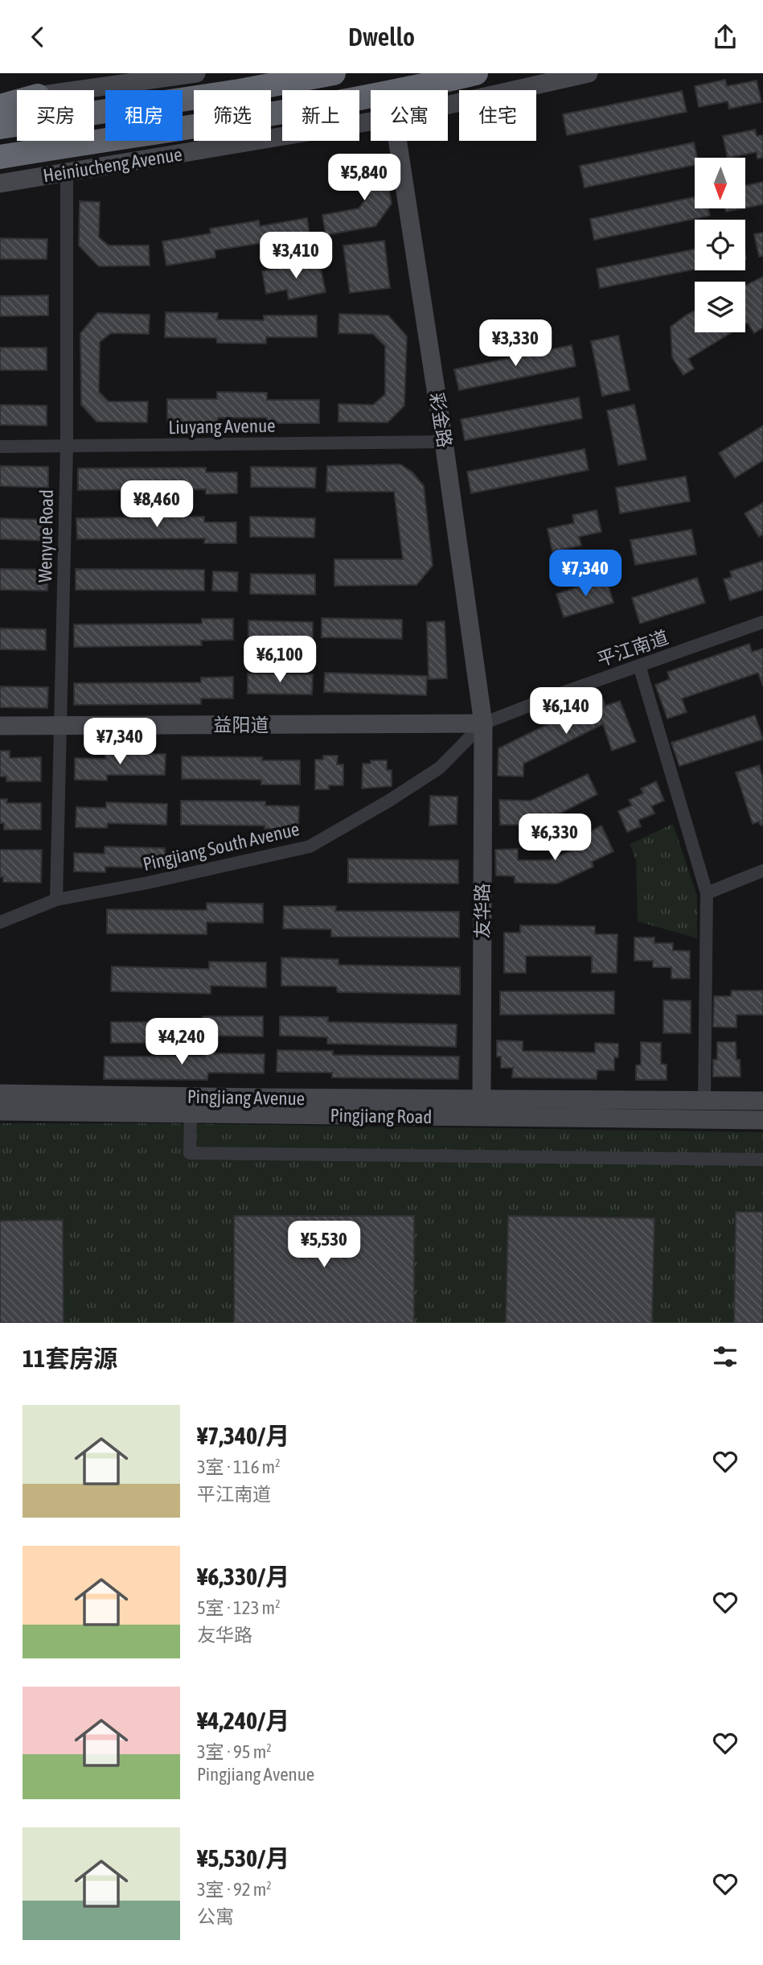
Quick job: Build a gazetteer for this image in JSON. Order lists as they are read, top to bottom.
{
  "streets": {
    "highway": ["Heiniucheng Avenue"],
    "main road": [
      "彩金路",
      "益阳道",
      "友华路",
      "Pingjiang Avenue",
      "Pingjiang Road"
    ],
    "street": [
      "Liuyang Avenue",
      "Wenyue Road",
      "平江南道",
      "Pingjiang South Avenue"
    ]
  },
  "crossings": [
    ["Heiniucheng Avenue", "Wenyue Road"],
    ["彩金路", "Liuyang Avenue"],
    ["彩金路", "平江南道"],
    ["彩金路", "益阳道"],
    ["彩金路", "Pingjiang South Avenue"],
    ["彩金路", "友华路"],
    ["Liuyang Avenue", "Wenyue Road"],
    ["Wenyue Road", "益阳道"],
    ["Wenyue Road", "Pingjiang South Avenue"],
    ["平江南道", "益阳道"],
    ["平江南道", "Pingjiang South Avenue"],
    ["平江南道", "友华路"],
    ["益阳道", "Pingjiang South Avenue"],
    ["益阳道", "友华路"],
    ["Pingjiang South Avenue", "友华路"],
    ["友华路", "Pingjiang Avenue"]
  ],
  "north": "bottom",
  "page": {
    "header": "Dwello",
    "chip": [
      "买房",
      "租房",
      "筛选",
      "新上",
      "公寓",
      "住宅"
    ],
    "price": [
      "¥5,840",
      "¥3,410",
      "¥3,330",
      "¥8,460",
      "¥7,340",
      "¥6,100",
      "¥6,140",
      "¥7,340",
      "¥6,330",
      "¥4,240",
      "¥5,530"
    ],
    "heading": "11套房源",
    "list": [
      {
        "name": "¥7,340/月",
        "note": "3室 · 116 m² · 平江南道"
      },
      {
        "name": "¥6,330/月",
        "note": "5室 · 123 m² · 友华路"
      },
      {
        "name": "¥4,240/月",
        "note": "3室 · 95 m² · Pingjiang Avenue"
      },
      {
        "name": "¥5,530/月",
        "note": "3室 · 92 m² · 公寓"
      }
    ]
  }
}
